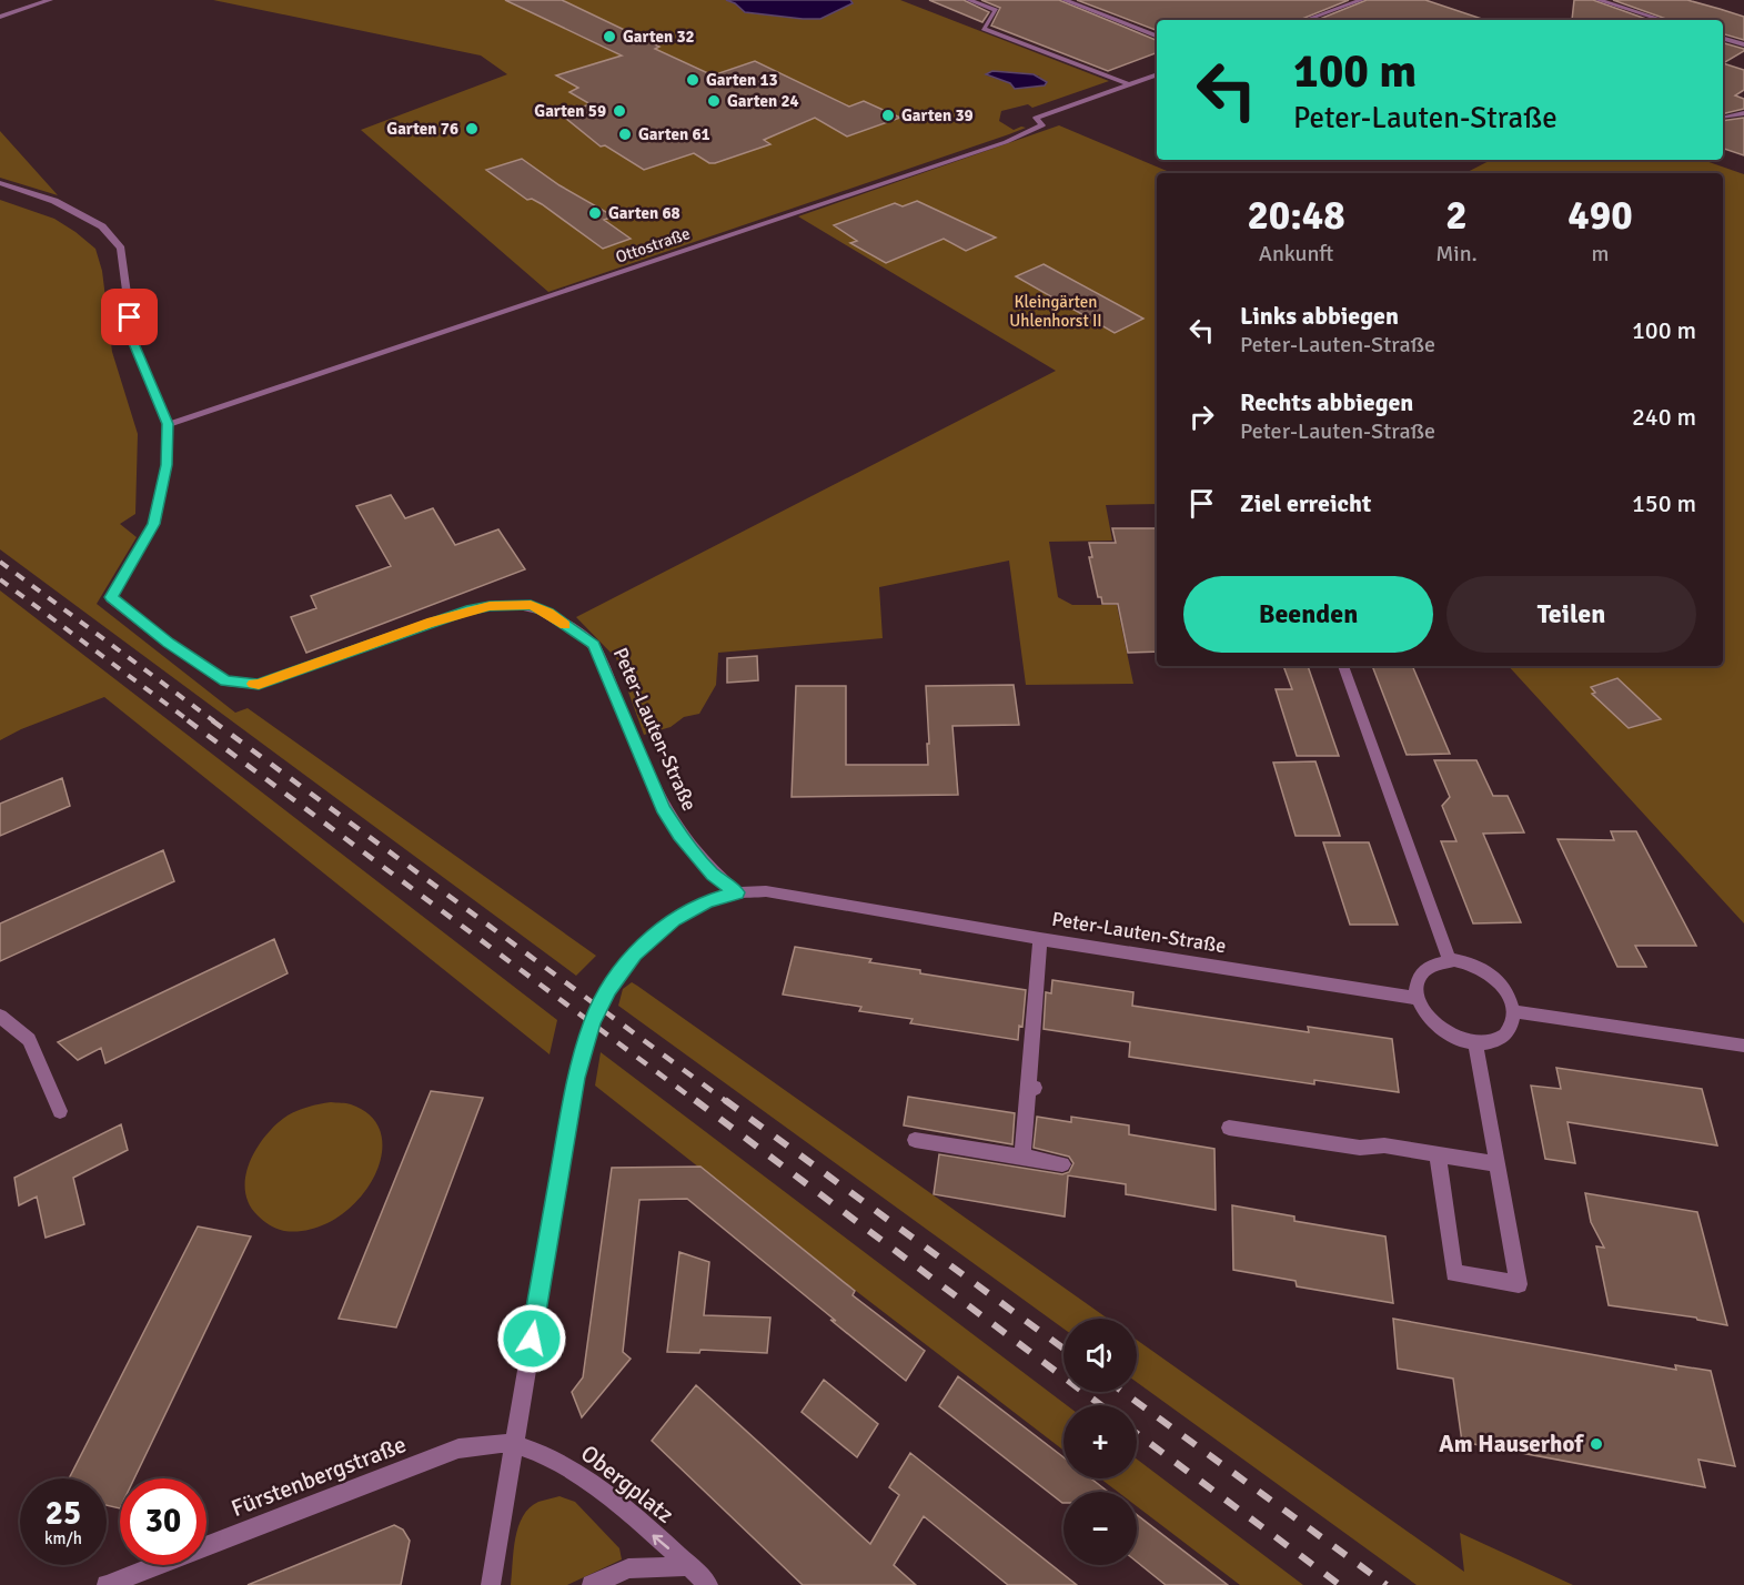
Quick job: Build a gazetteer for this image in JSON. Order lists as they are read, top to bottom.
{
  "streets": {
    "street": [
      "Ottostraße",
      "Peter-Lauten-Straße",
      "Fürstenbergstraße",
      "Obergplatz"
    ]
  },
  "crossings": [
    ["Ottostraße", "Peter-Lauten-Straße"],
    ["Peter-Lauten-Straße", "Fürstenbergstraße"],
    ["Peter-Lauten-Straße", "Obergplatz"],
    ["Fürstenbergstraße", "Obergplatz"]
  ],
  "one_way": ["Obergplatz"],
  "parks": ["Kleingärten Uhlenhorst II"],
  "places": [
    "Garten 32",
    "Garten 13",
    "Garten 24",
    "Garten 59",
    "Garten 39",
    "Garten 76",
    "Garten 61",
    "Garten 68",
    "Am Hauserhof"
  ],
  "page": {
    "turn": ["100 m", "Peter-Lauten-Straße"],
    "eta": [
      "20:48",
      "Ankunft",
      "2",
      "Min.",
      "490",
      "m"
    ],
    "list": [
      {
        "name": "Links abbiegen",
        "note": "Peter-Lauten-Straße",
        "value": "100 m"
      },
      {
        "name": "Rechts abbiegen",
        "note": "Peter-Lauten-Straße",
        "value": "240 m"
      },
      {
        "name": "Ziel erreicht",
        "value": "150 m"
      }
    ],
    "buttons": ["Beenden", "Teilen"],
    "map_buttons": ["+", "−"],
    "speed": "25 km/h",
    "limit": "30"
  }
}
